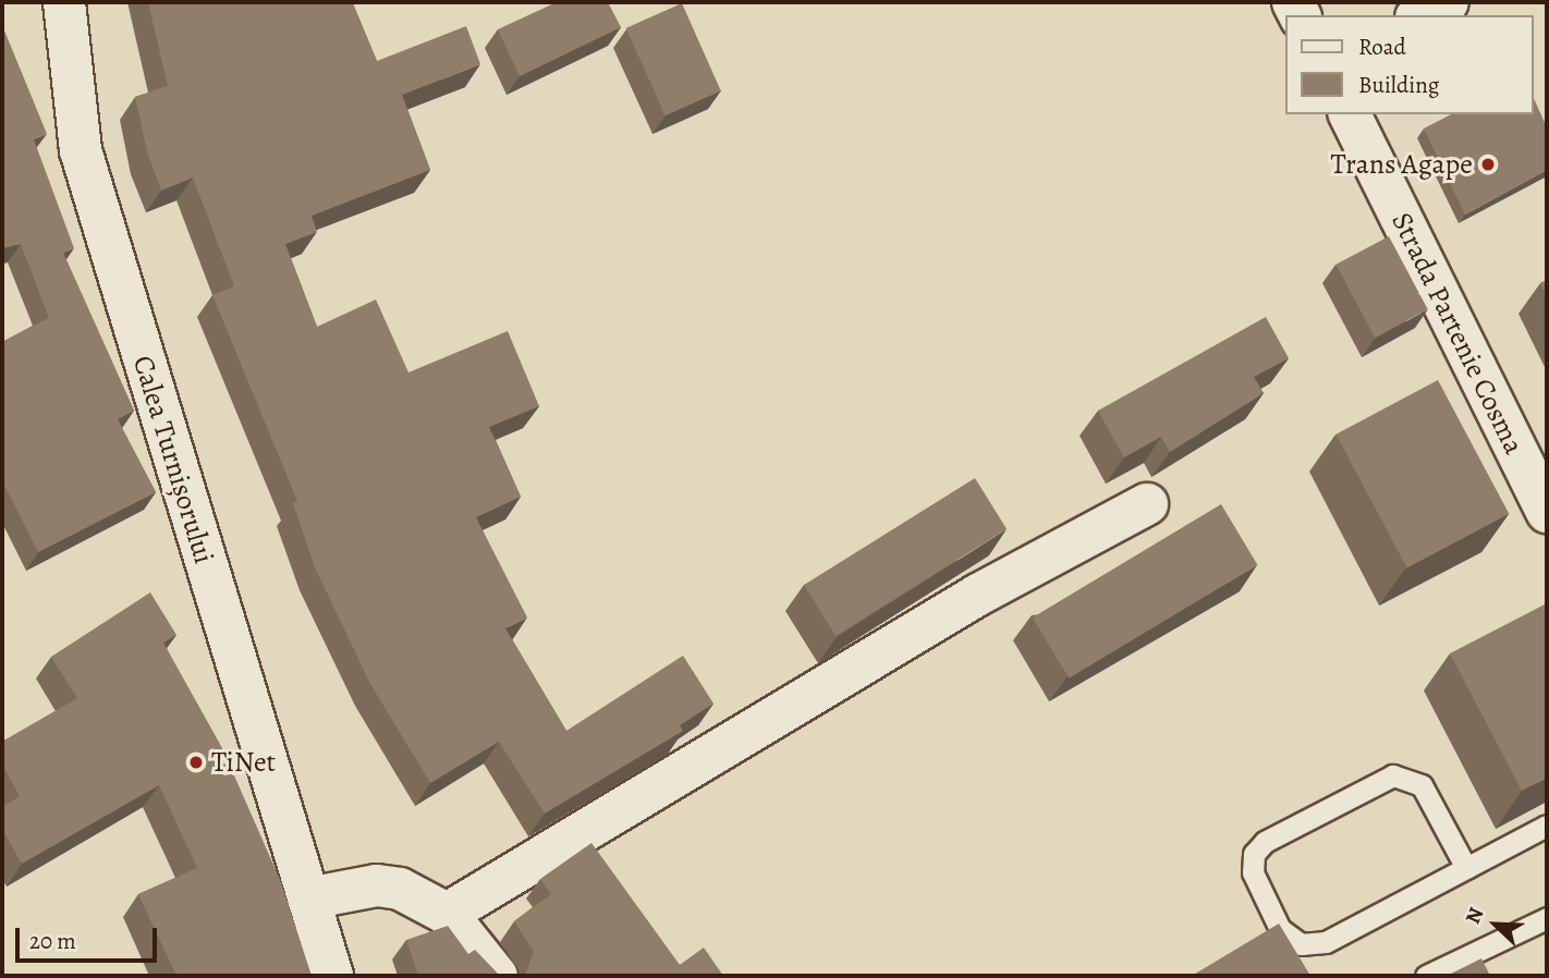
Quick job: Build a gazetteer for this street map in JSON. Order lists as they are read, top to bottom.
{
  "streets": {
    "street": ["Strada Partenie Cosma", "Calea Turnișorului"]
  },
  "places": ["Trans Agape", "TiNet"],
  "legend": ["Road", "Building"],
  "scale_bar": "20 m",
  "north": "top left"
}
